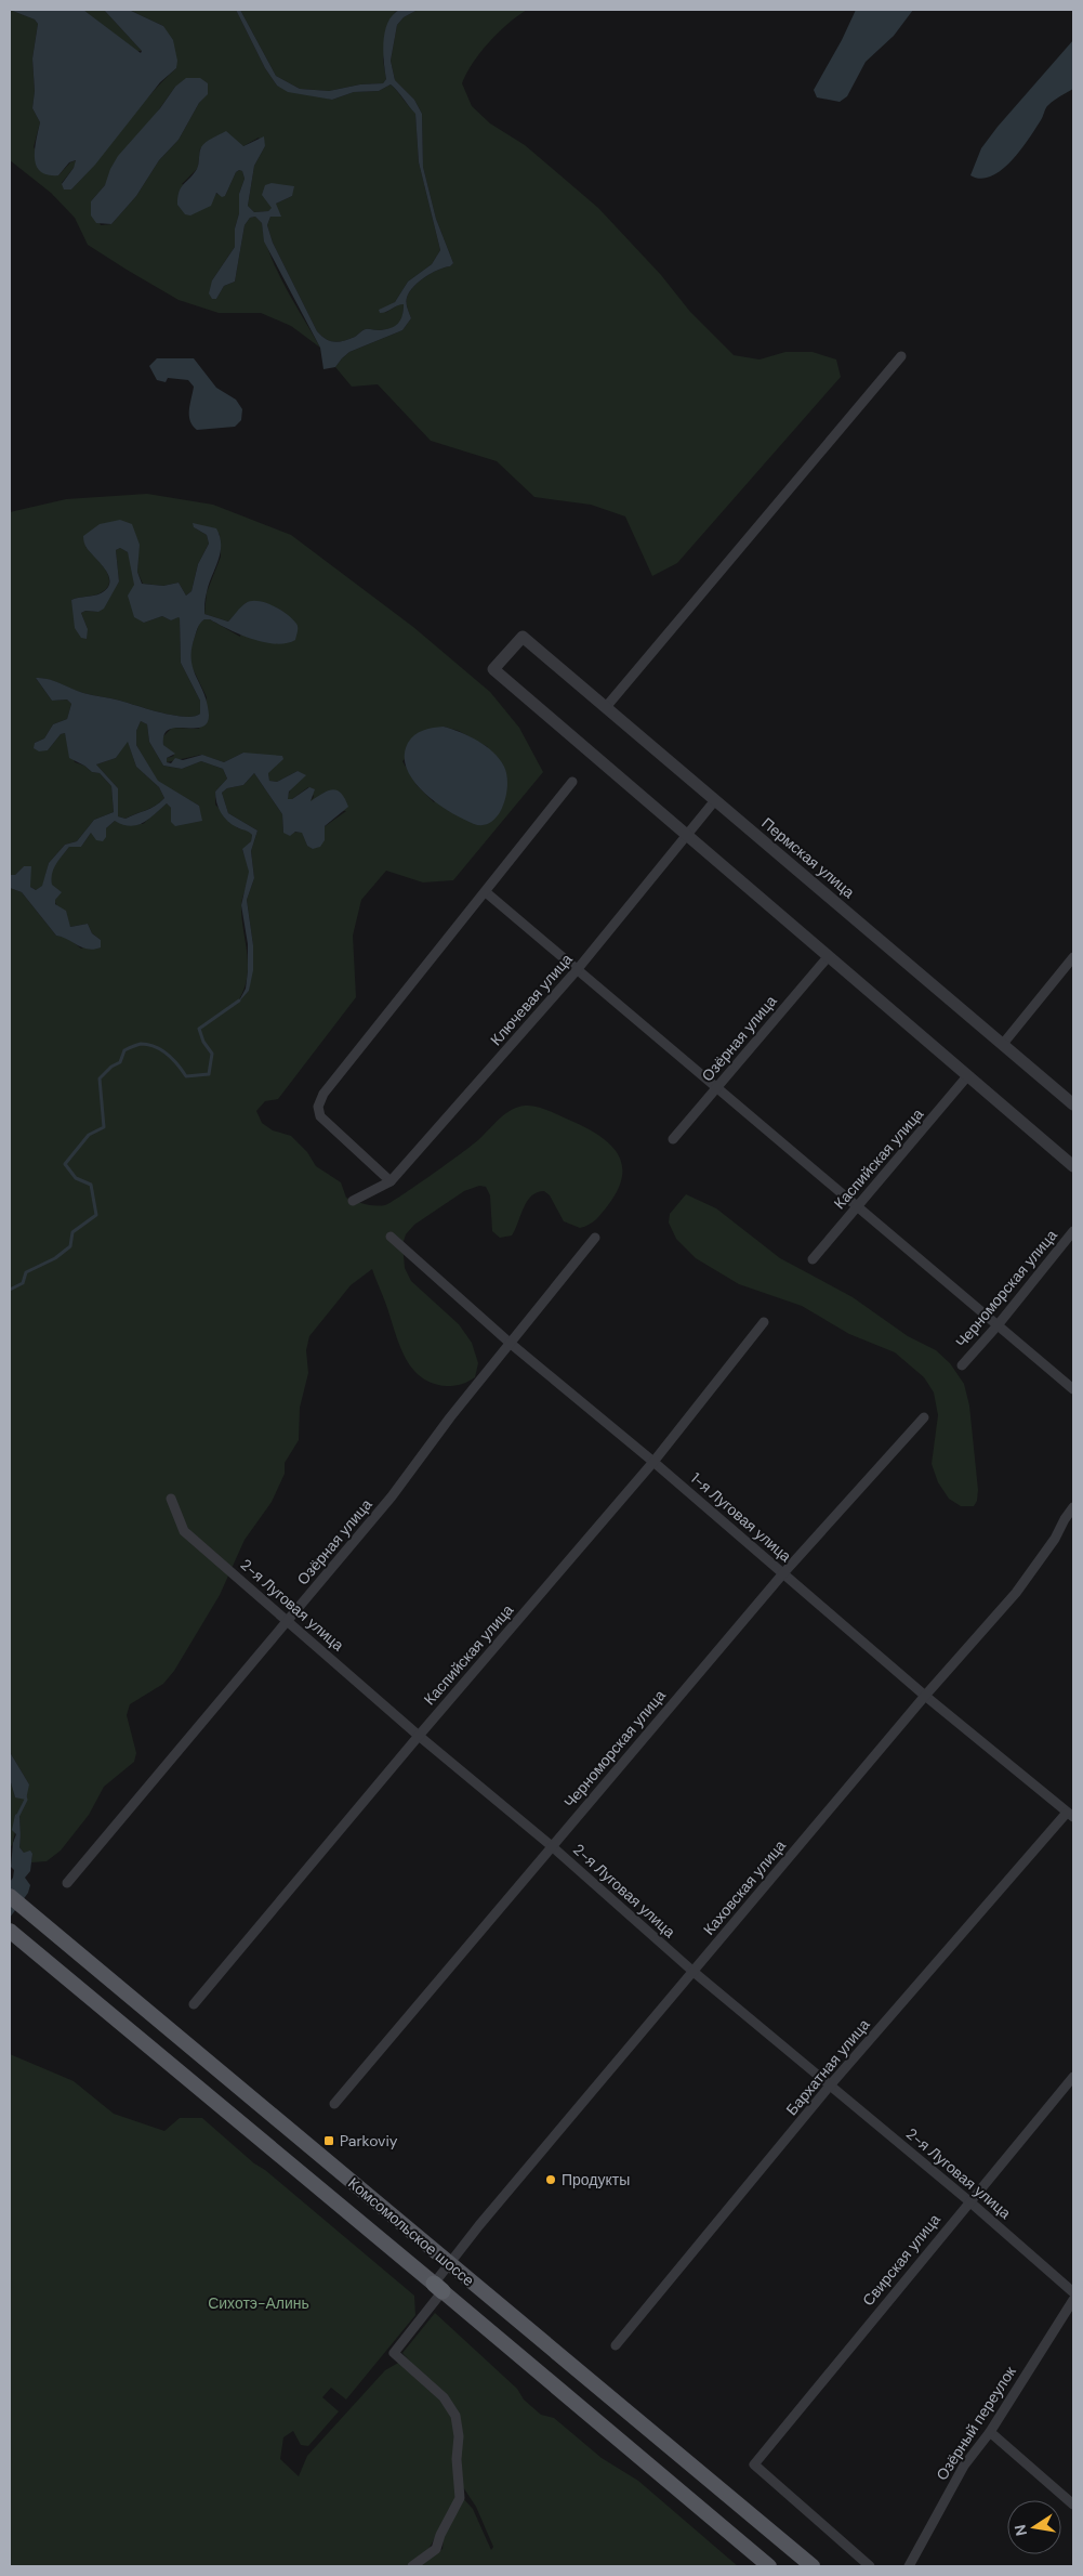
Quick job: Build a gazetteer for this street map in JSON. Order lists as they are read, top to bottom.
{
  "streets": {
    "main road": ["Комсомольское шоссе"],
    "street": [
      "Пермская улица",
      "Ключевая улица",
      "Озёрная улица",
      "Каспийская улица",
      "Черноморская улица",
      "1-я Луговая улица",
      "2-я Луговая улица",
      "Каховская улица",
      "Бархатная улица",
      "Свирская улица",
      "Озёрный переулок"
    ]
  },
  "crossings": [
    ["Пермская улица", "Ключевая улица"],
    ["Озёрная улица", "1-я Луговая улица"],
    ["Озёрная улица", "2-я Луговая улица"],
    ["Каспийская улица", "1-я Луговая улица"],
    ["Каспийская улица", "2-я Луговая улица"],
    ["Черноморская улица", "1-я Луговая улица"],
    ["Черноморская улица", "2-я Луговая улица"],
    ["1-я Луговая улица", "Каховская улица"],
    ["1-я Луговая улица", "Бархатная улица"],
    ["2-я Луговая улица", "Каховская улица"],
    ["2-я Луговая улица", "Бархатная улица"],
    ["2-я Луговая улица", "Свирская улица"],
    ["Каховская улица", "Комсомольское шоссе"]
  ],
  "parks": ["Сихотэ-Алинь"],
  "places": {
    "transit": ["Parkoviy"],
    "other": ["Продукты"]
  },
  "north": "left"
}
